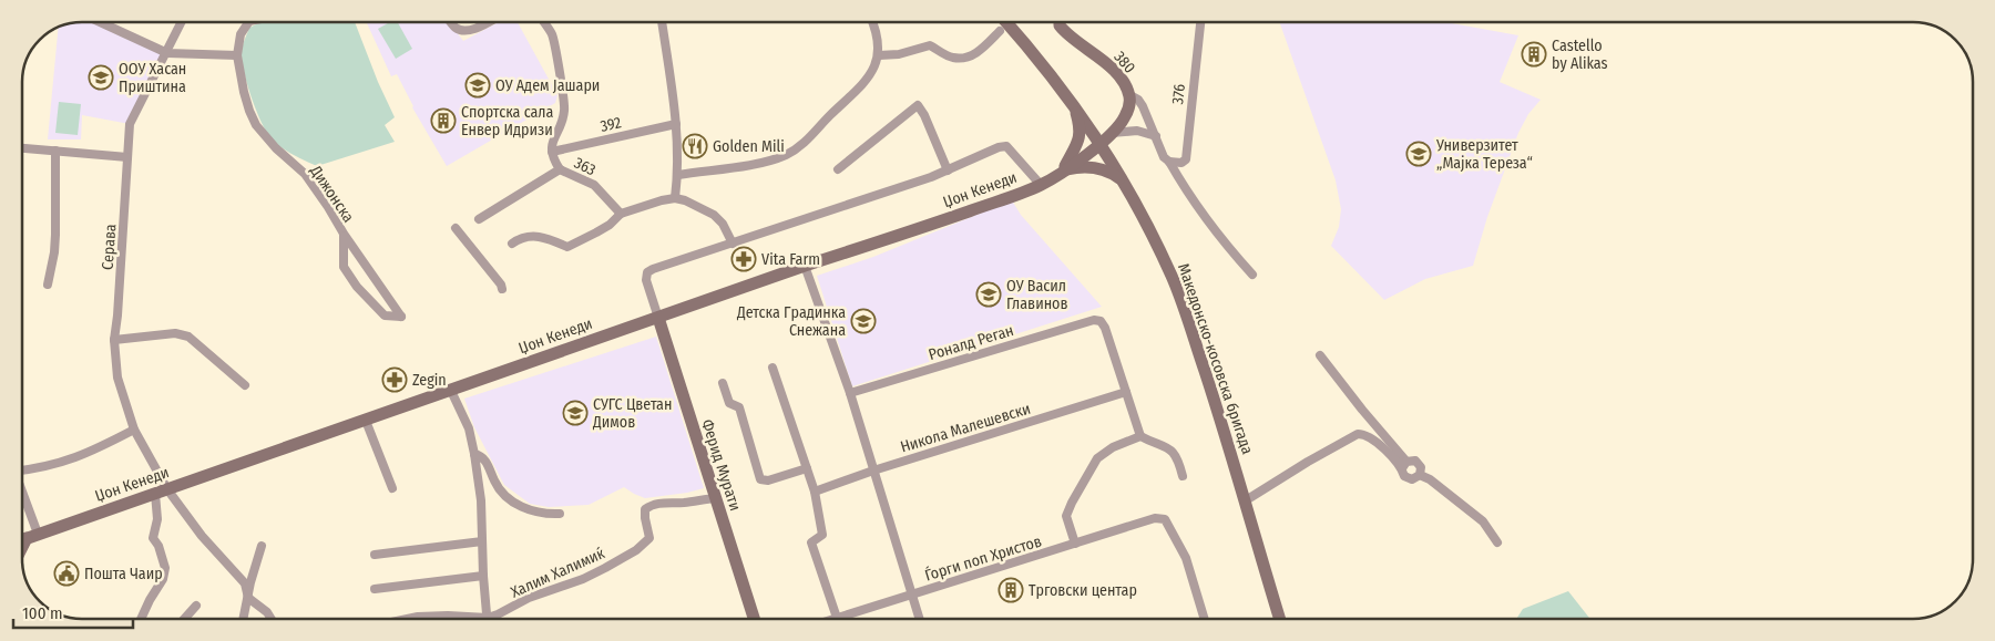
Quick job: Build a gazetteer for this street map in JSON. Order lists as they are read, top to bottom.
{
  "streets": {
    "street": [
      "380",
      "376",
      "392",
      "363",
      "Џон Кенеди",
      "Дижонска",
      "Серава",
      "Роналд Реган",
      "Македонско-косовска бригада",
      "Никола Малешевски",
      "Ферид Мурати",
      "Ѓорги поп Христов",
      "Халим Халимиќ"
    ]
  },
  "crossings": [
    ["380", "Џон Кенеди"],
    ["380", "Македонско-косовска бригада"],
    ["Џон Кенеди", "Серава"],
    ["Џон Кенеди", "Македонско-косовска бригада"],
    ["Џон Кенеди", "Ферид Мурати"],
    ["Роналд Реган", "Никола Малешевски"],
    ["Ферид Мурати", "Халим Халимиќ"]
  ],
  "places": {
    "building": ["Castello by Alikas", "Спортска сала Енвер Идризи", "Трговски центар"],
    "school or university": [
      "ООУ Хасан Приштина",
      "ОУ Адем Јашари",
      "Универзитет „Мајка Тереза“",
      "ОУ Васил Главинов",
      "Детска Градинка Снежана",
      "СУГС Цветан Димов"
    ],
    "restaurant": ["Golden Mili"],
    "pharmacy": ["Vita Farm", "Zegin"],
    "public building": ["Пошта Чаир"]
  },
  "scale_bar": "100 m"
}
